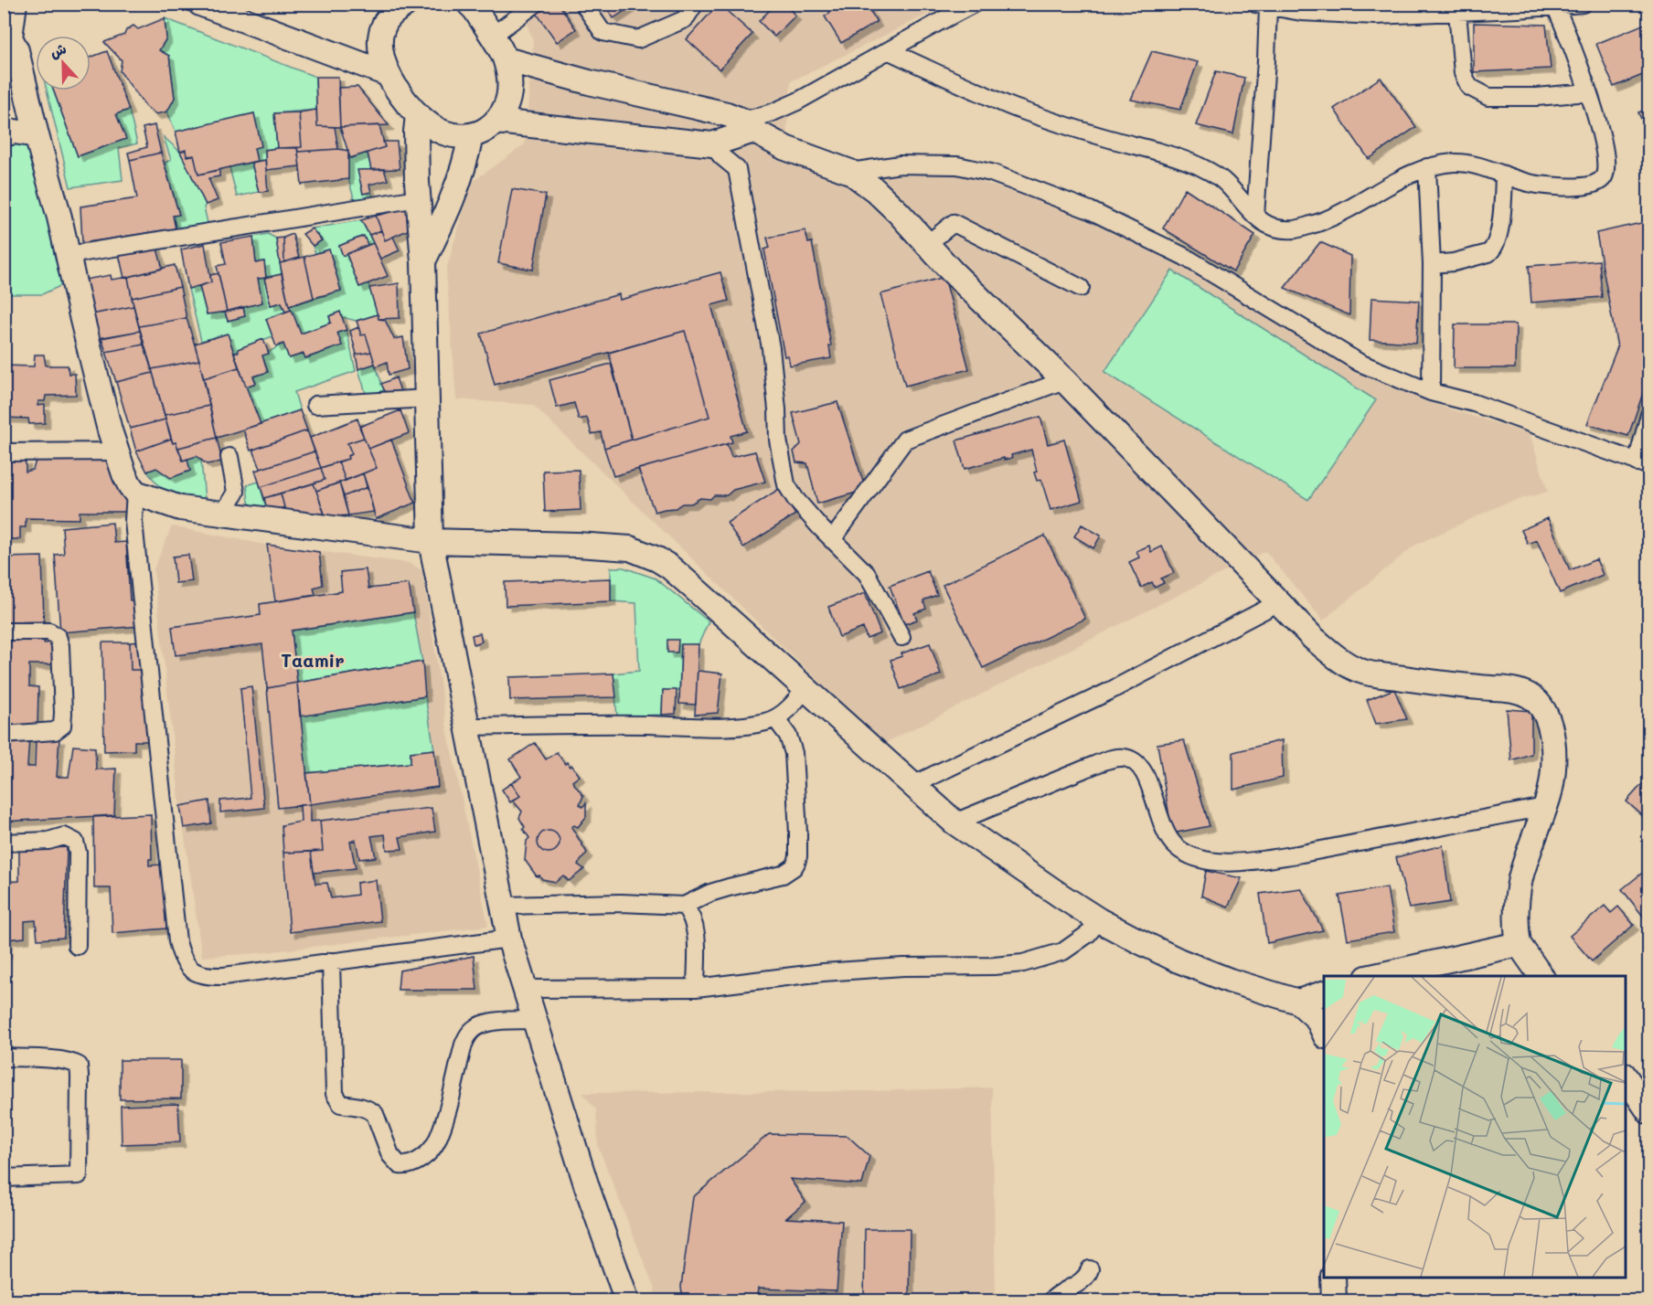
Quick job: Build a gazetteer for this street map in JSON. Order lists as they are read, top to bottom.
{
  "districts": ["Taamir"],
  "north": "top"
}
